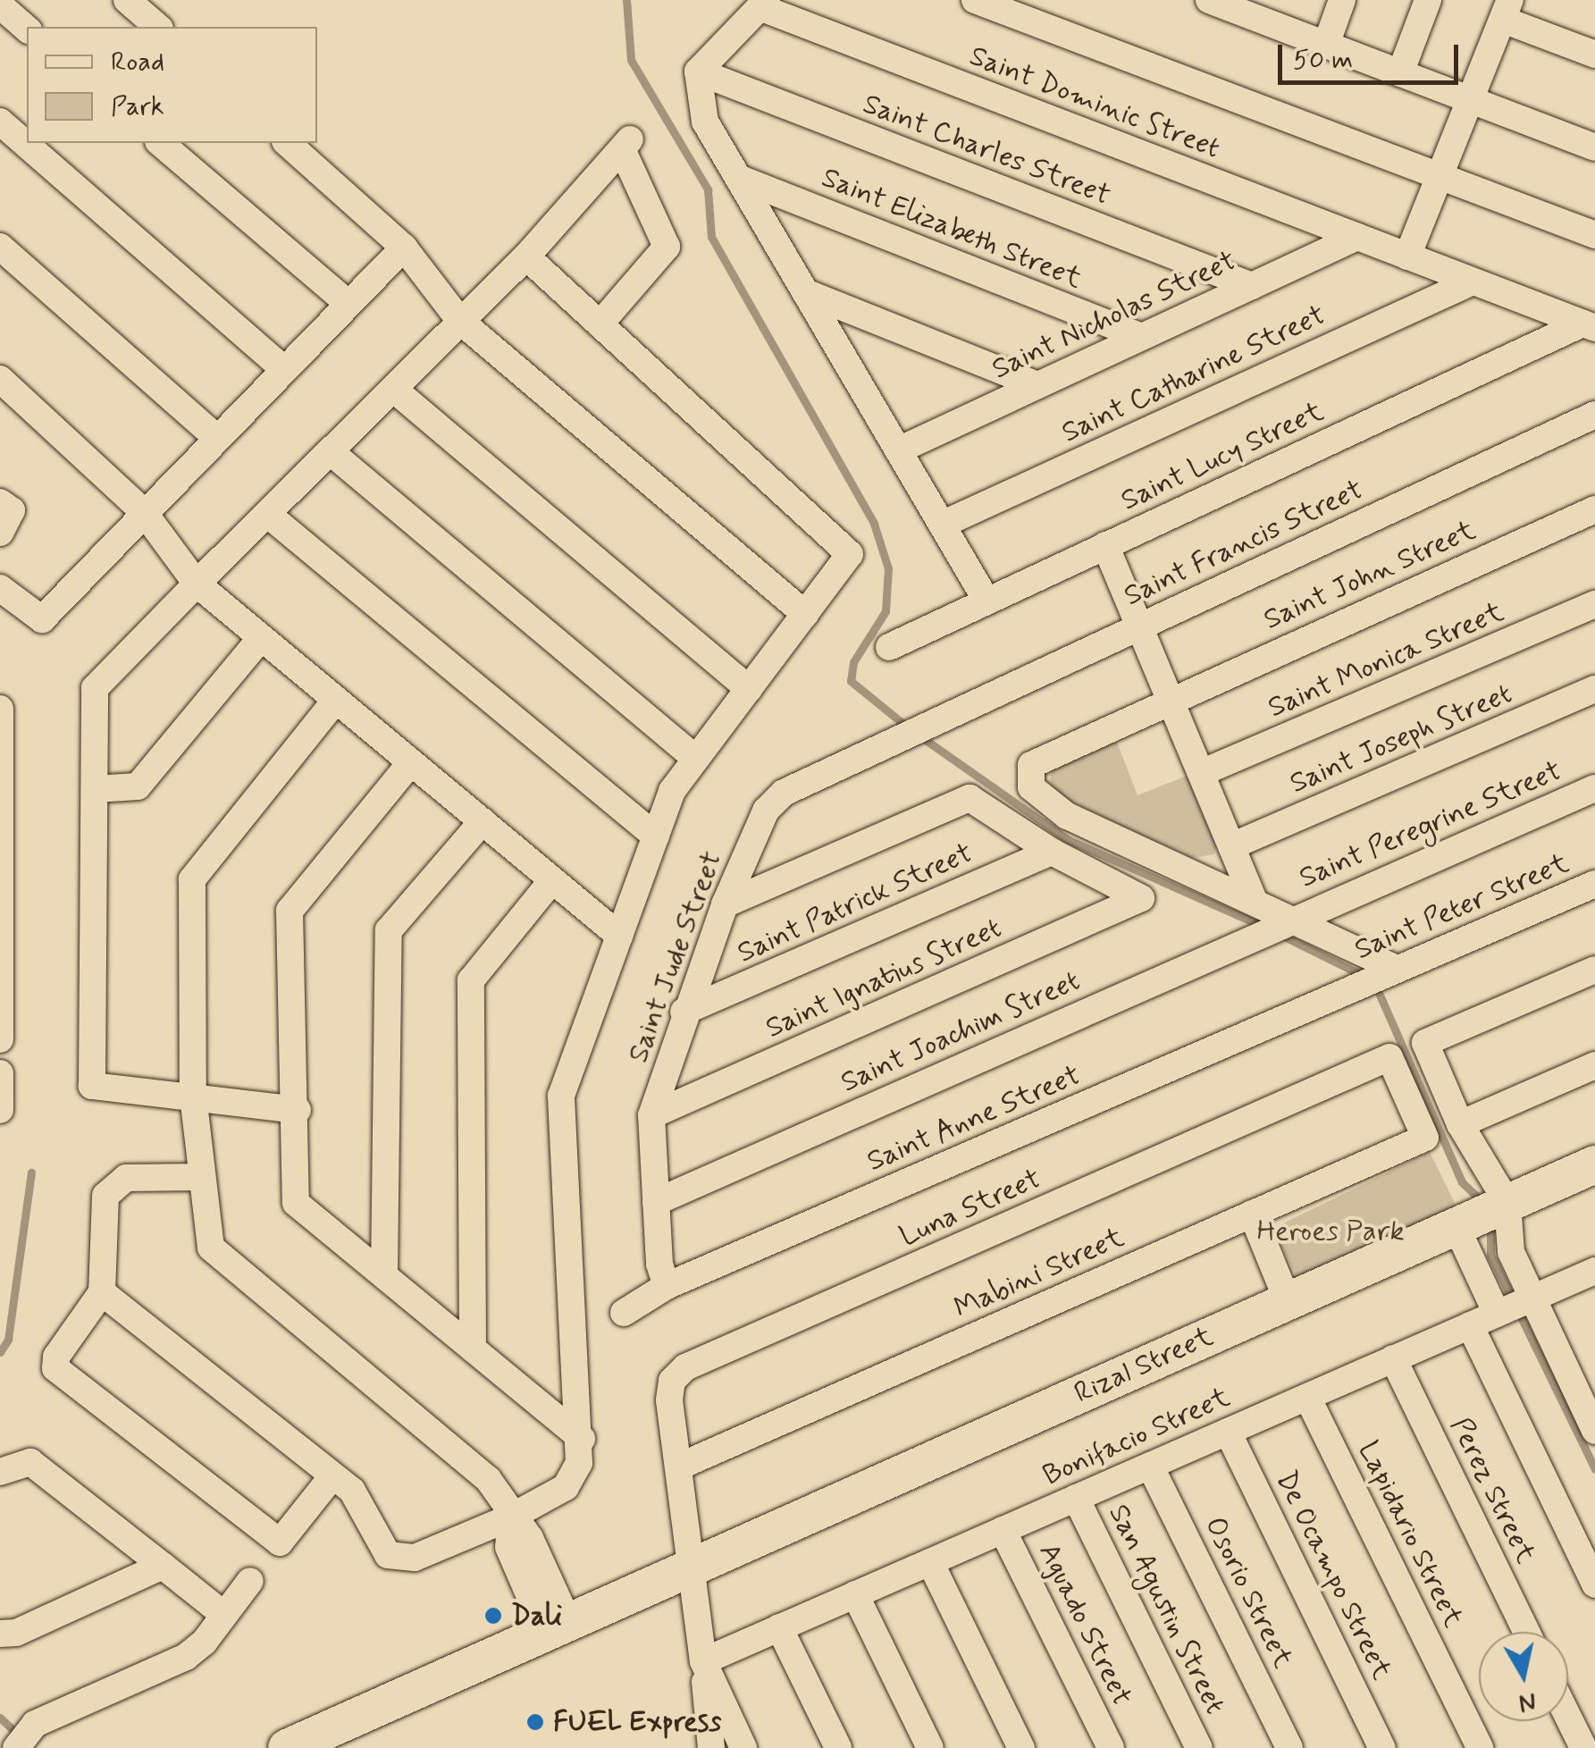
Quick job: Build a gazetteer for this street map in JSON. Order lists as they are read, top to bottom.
{
  "streets": {
    "street": [
      "Saint Dominic Street",
      "Saint Charles Street",
      "Saint Elizabeth Street",
      "Saint Nicholas Street",
      "Saint Catharine Street",
      "Saint Lucy Street",
      "Saint Francis Street",
      "Saint John Street",
      "Saint Monica Street",
      "Saint Joseph Street",
      "Saint Peregrine Street",
      "Saint Patrick Street",
      "Saint Peter Street",
      "Saint Jude Street",
      "Saint Ignatius Street",
      "Saint Joachim Street",
      "Saint Anne Street",
      "Luna Street",
      "Mabini Street",
      "Rizal Street",
      "Bonifacio Street",
      "Perez Street",
      "Lapidario Street",
      "De Ocampo Street",
      "Osorio Street",
      "San Agustin Street",
      "Aguado Street"
    ]
  },
  "crossings": [
    ["Saint Dominic Street", "Saint Nicholas Street"],
    ["Saint Dominic Street", "Saint Catharine Street"],
    ["Saint Dominic Street", "Saint Lucy Street"],
    ["Saint Charles Street", "Saint Nicholas Street"],
    ["Saint Elizabeth Street", "Saint Nicholas Street"],
    ["Saint Francis Street", "Saint Jude Street"],
    ["Saint Peregrine Street", "Saint Joachim Street"],
    ["Saint Patrick Street", "Saint Jude Street"],
    ["Saint Patrick Street", "Saint Ignatius Street"],
    ["Saint Peter Street", "Saint Anne Street"],
    ["Saint Jude Street", "Saint Ignatius Street"],
    ["Saint Jude Street", "Saint Joachim Street"],
    ["Saint Jude Street", "Saint Anne Street"],
    ["Luna Street", "Mabini Street"],
    ["Luna Street", "Rizal Street"],
    ["Luna Street", "Bonifacio Street"],
    ["Bonifacio Street", "Perez Street"],
    ["Bonifacio Street", "Lapidario Street"],
    ["Bonifacio Street", "De Ocampo Street"],
    ["Bonifacio Street", "Osorio Street"],
    ["Bonifacio Street", "San Agustin Street"],
    ["Bonifacio Street", "Aguado Street"]
  ],
  "parks": ["Heroes Park"],
  "places": ["Dali", "FUEL Express"],
  "legend": ["Road", "Park"],
  "scale_bar": "50 m",
  "north": "bottom"
}
